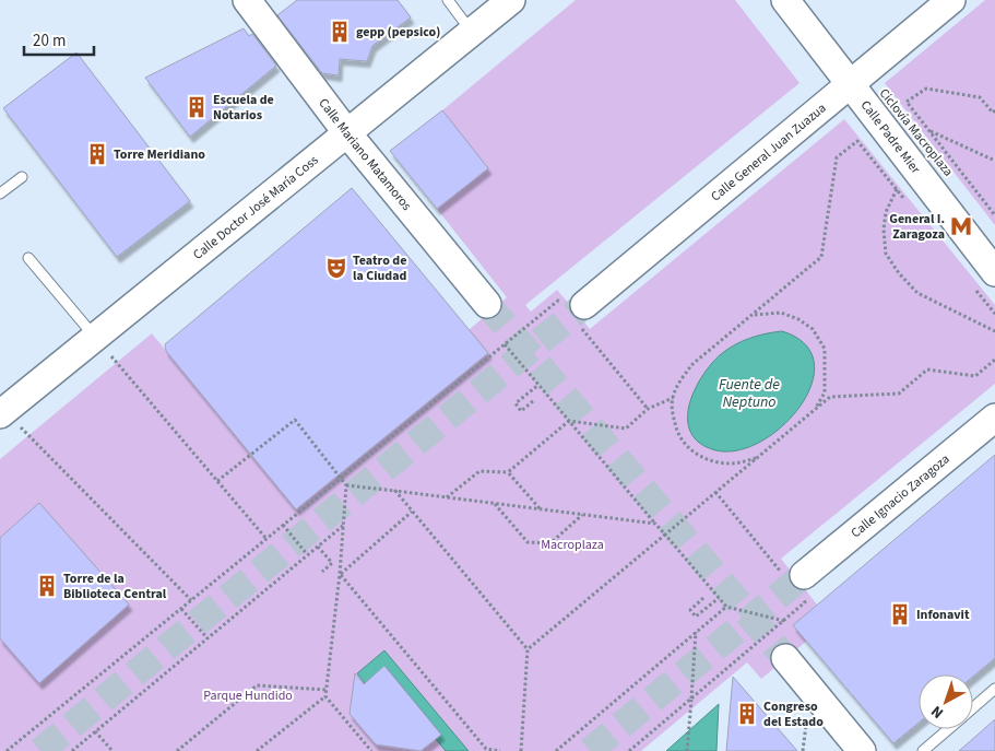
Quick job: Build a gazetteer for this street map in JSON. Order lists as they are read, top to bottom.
{
  "streets": {
    "street": [
      "Calle Padre Mier",
      "Calle Mariano Matamoros",
      "Calle General Juan Zuazua",
      "Calle Doctor José María Coss",
      "Calle Ignacio Zaragoza"
    ]
  },
  "crossings": [
    ["Calle Padre Mier", "Calle General Juan Zuazua"],
    ["Calle Mariano Matamoros", "Calle Doctor José María Coss"]
  ],
  "water": ["Fuente de Neptuno"],
  "parks": ["Macroplaza", "Parque Hundido"],
  "places": {
    "building": [
      "gepp (pepsico)",
      "Escuela de Notarios",
      "Torre Meridiano",
      "Torre de la Biblioteca Central",
      "Infonavit",
      "Congreso del Estado"
    ],
    "metro station": ["General I. Zaragoza"],
    "theatre": ["Teatro de la Ciudad"]
  },
  "scale_bar": "20 m",
  "north": "bottom left"
}
